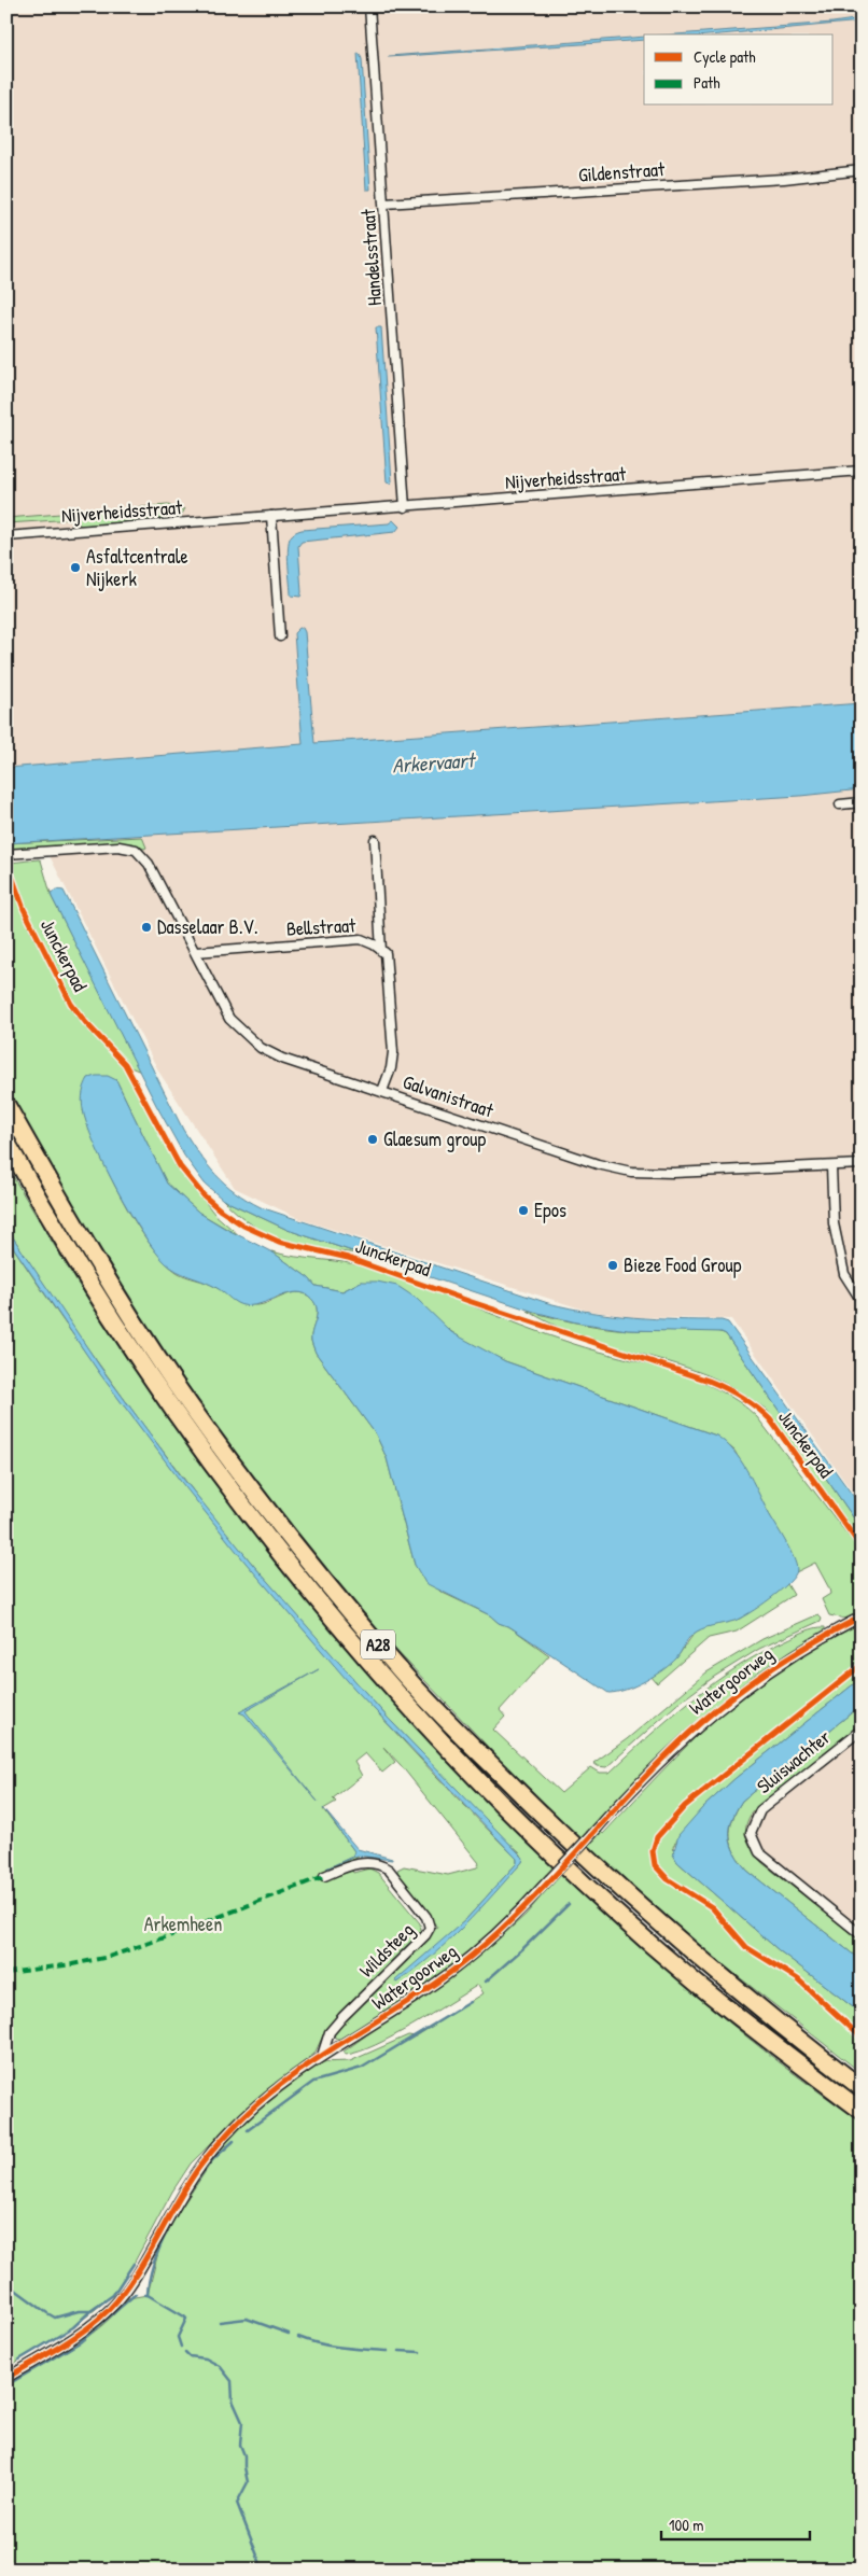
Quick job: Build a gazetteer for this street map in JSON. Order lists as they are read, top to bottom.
{
  "streets": {
    "highway": ["A28"],
    "street": [
      "Gildenstraat",
      "Handelsstraat",
      "Nijverheidsstraat",
      "Bellstraat",
      "Galvanistraat",
      "Watergoorweg",
      "Sluiswachter",
      "Wildsteeg"
    ],
    "cycle path": ["Junckerpad"]
  },
  "crossings": [
    ["Gildenstraat", "Handelsstraat"],
    ["Handelsstraat", "Nijverheidsstraat"],
    ["Bellstraat", "Galvanistraat"],
    ["Watergoorweg", "Wildsteeg"]
  ],
  "water": ["Arkervaart"],
  "parks": ["Arkemheen"],
  "places": [
    "Asfaltcentrale Nijkerk",
    "Dasselaar B.V.",
    "Glaesum group",
    "Epos",
    "Bieze Food Group"
  ],
  "legend": ["Cycle path", "Path"],
  "scale_bar": "100 m"
}
